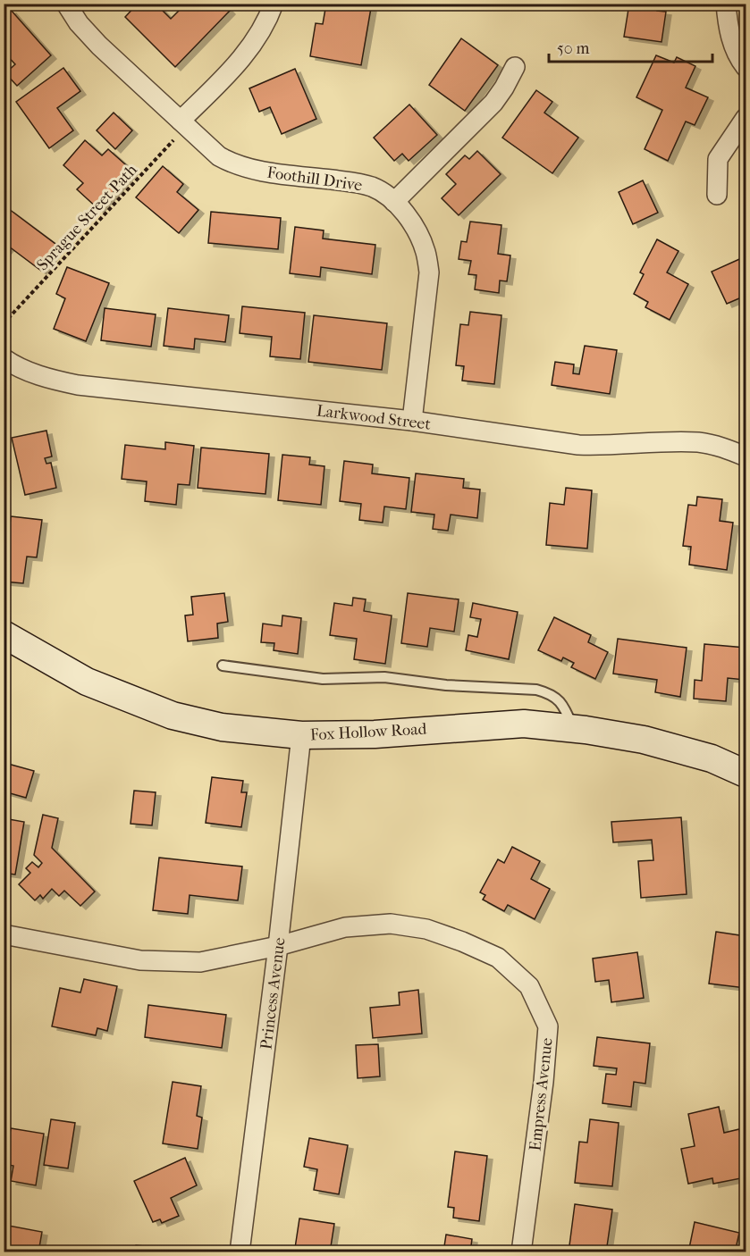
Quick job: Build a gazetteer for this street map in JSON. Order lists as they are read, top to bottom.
{
  "streets": {
    "main road": ["Fox Hollow Road"],
    "street": [
      "Foothill Drive",
      "Larkwood Street",
      "Princess Avenue",
      "Empress Avenue"
    ],
    "path": ["Sprague Street Path"]
  },
  "crossings": [
    ["Foothill Drive", "Sprague Street Path"],
    ["Foothill Drive", "Larkwood Street"],
    ["Fox Hollow Road", "Princess Avenue"],
    ["Princess Avenue", "Empress Avenue"]
  ],
  "scale_bar": "50 m"
}
